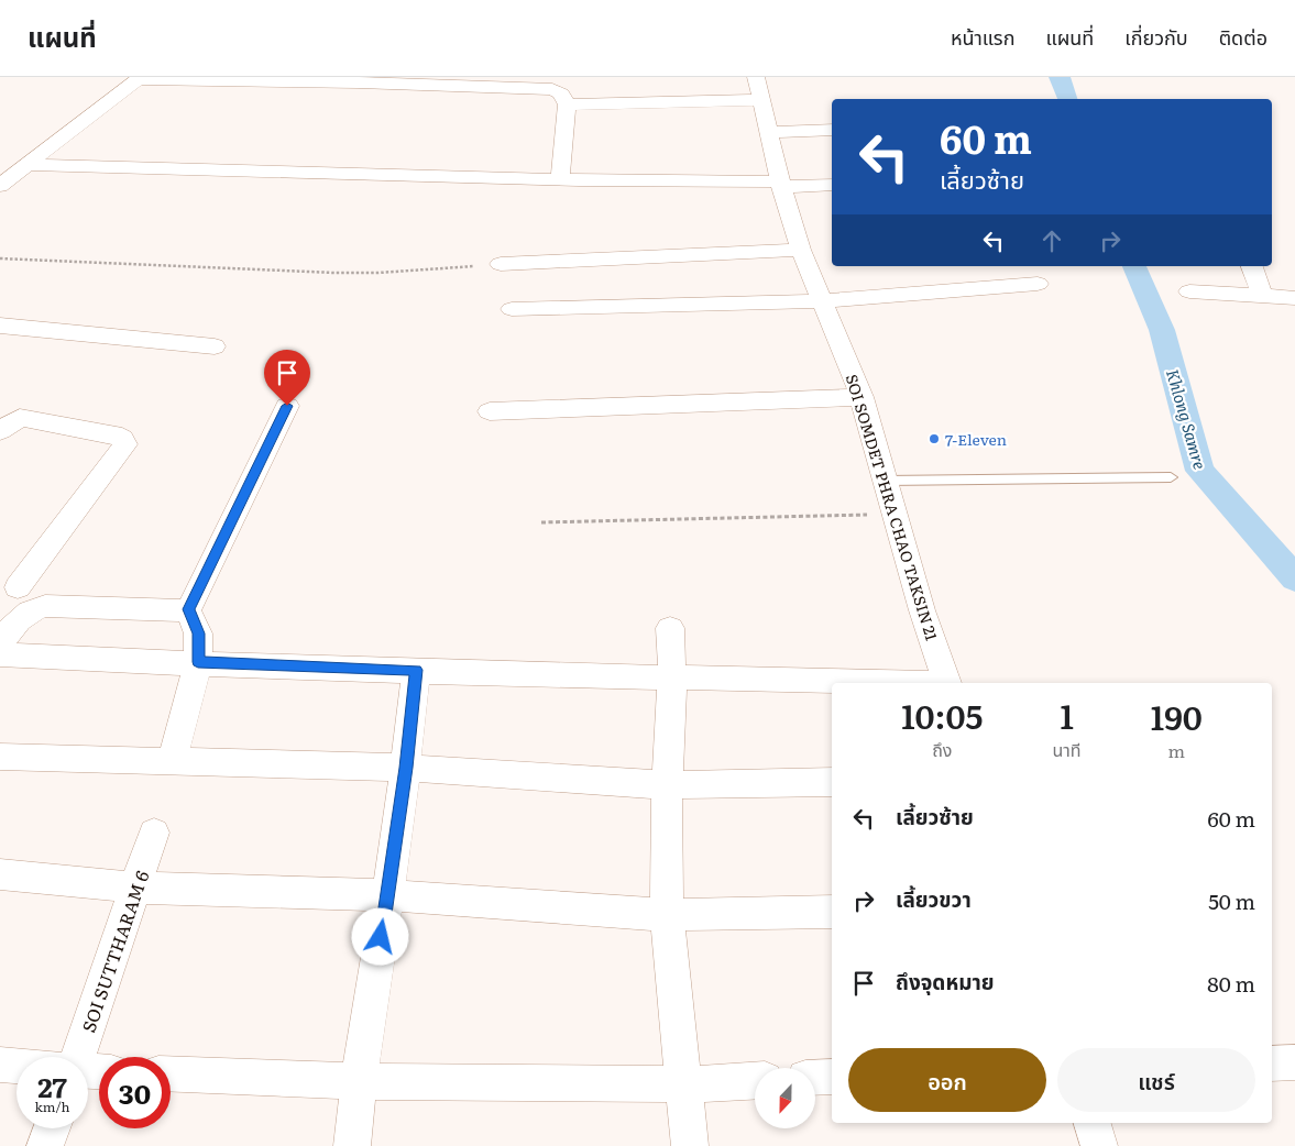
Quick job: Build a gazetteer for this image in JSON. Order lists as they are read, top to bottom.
{
  "streets": {
    "street": ["SOI SOMDET PHRA CHAO TAKSIN 21", "SOI SUTTHARAM 6"]
  },
  "water": ["Khlong Samre"],
  "places": ["7-Eleven"],
  "north": "bottom",
  "page": {
    "header": "แผนที่",
    "nav": [
      "หน้าแรก",
      "แผนที่",
      "เกี่ยวกับ",
      "ติดต่อ"
    ],
    "turn": ["60 m", "เลี้ยวซ้าย"],
    "eta": [
      "10:05",
      "ถึง",
      "1",
      "นาที",
      "190",
      "m"
    ],
    "list": [
      {
        "name": "เลี้ยวซ้าย",
        "value": "60 m"
      },
      {
        "name": "เลี้ยวขวา",
        "value": "50 m"
      },
      {
        "name": "ถึงจุดหมาย",
        "value": "80 m"
      }
    ],
    "buttons": ["ออก", "แชร์"],
    "speed": "27 km/h",
    "limit": "30"
  }
}
